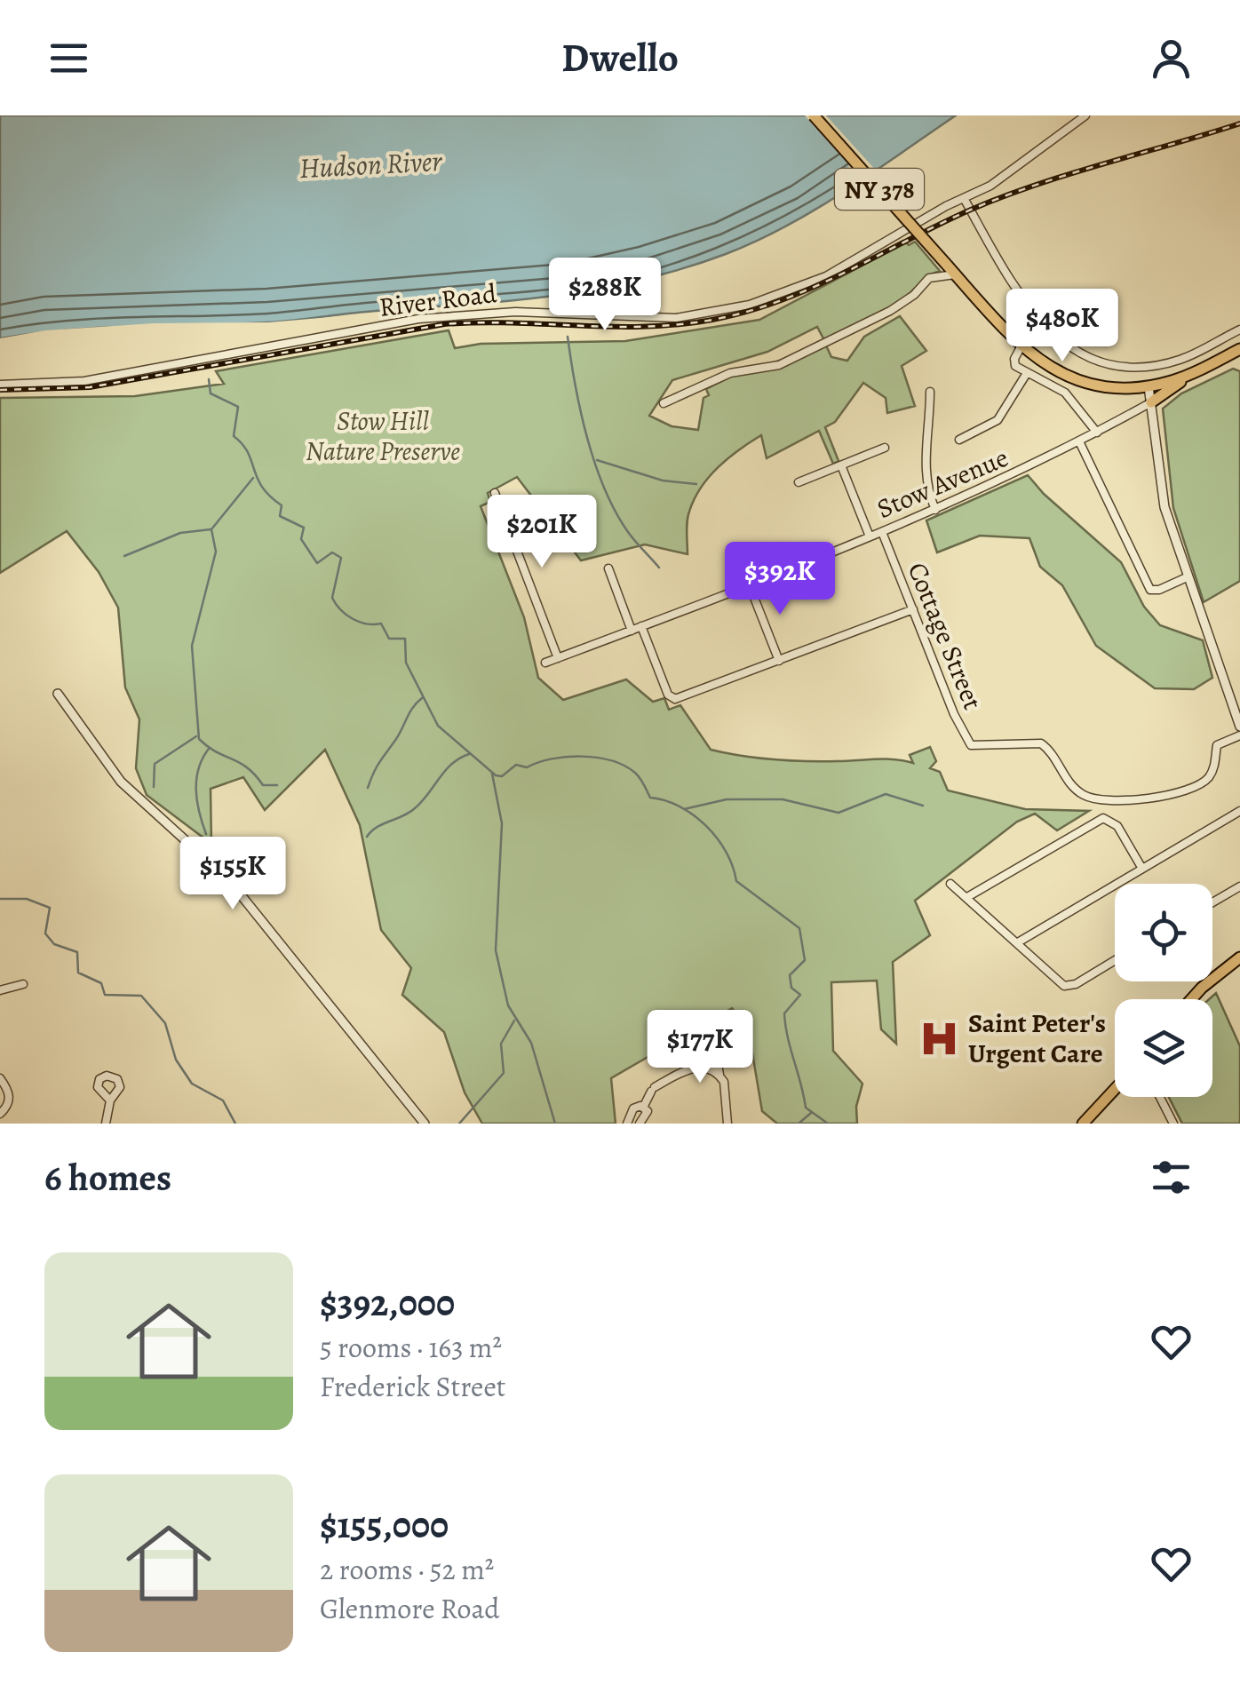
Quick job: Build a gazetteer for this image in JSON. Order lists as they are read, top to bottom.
{
  "streets": {
    "main road": ["NY 378"],
    "street": ["River Road", "Stow Avenue", "Cottage Street"]
  },
  "crossings": [
    ["Stow Avenue", "Cottage Street"]
  ],
  "water": ["Hudson River"],
  "parks": ["Stow Hill Nature Preserve"],
  "places": {
    "hospital": ["Saint Peter's Urgent Care"]
  },
  "page": {
    "header": "Dwello",
    "price": [
      "$288K",
      "$480K",
      "$201K",
      "$392K",
      "$155K",
      "$177K"
    ],
    "heading": "6 homes",
    "list": [
      {
        "name": "$392,000",
        "note": "5 rooms · 163 m² · Frederick Street"
      },
      {
        "name": "$155,000",
        "note": "2 rooms · 52 m² · Glenmore Road"
      }
    ]
  }
}
